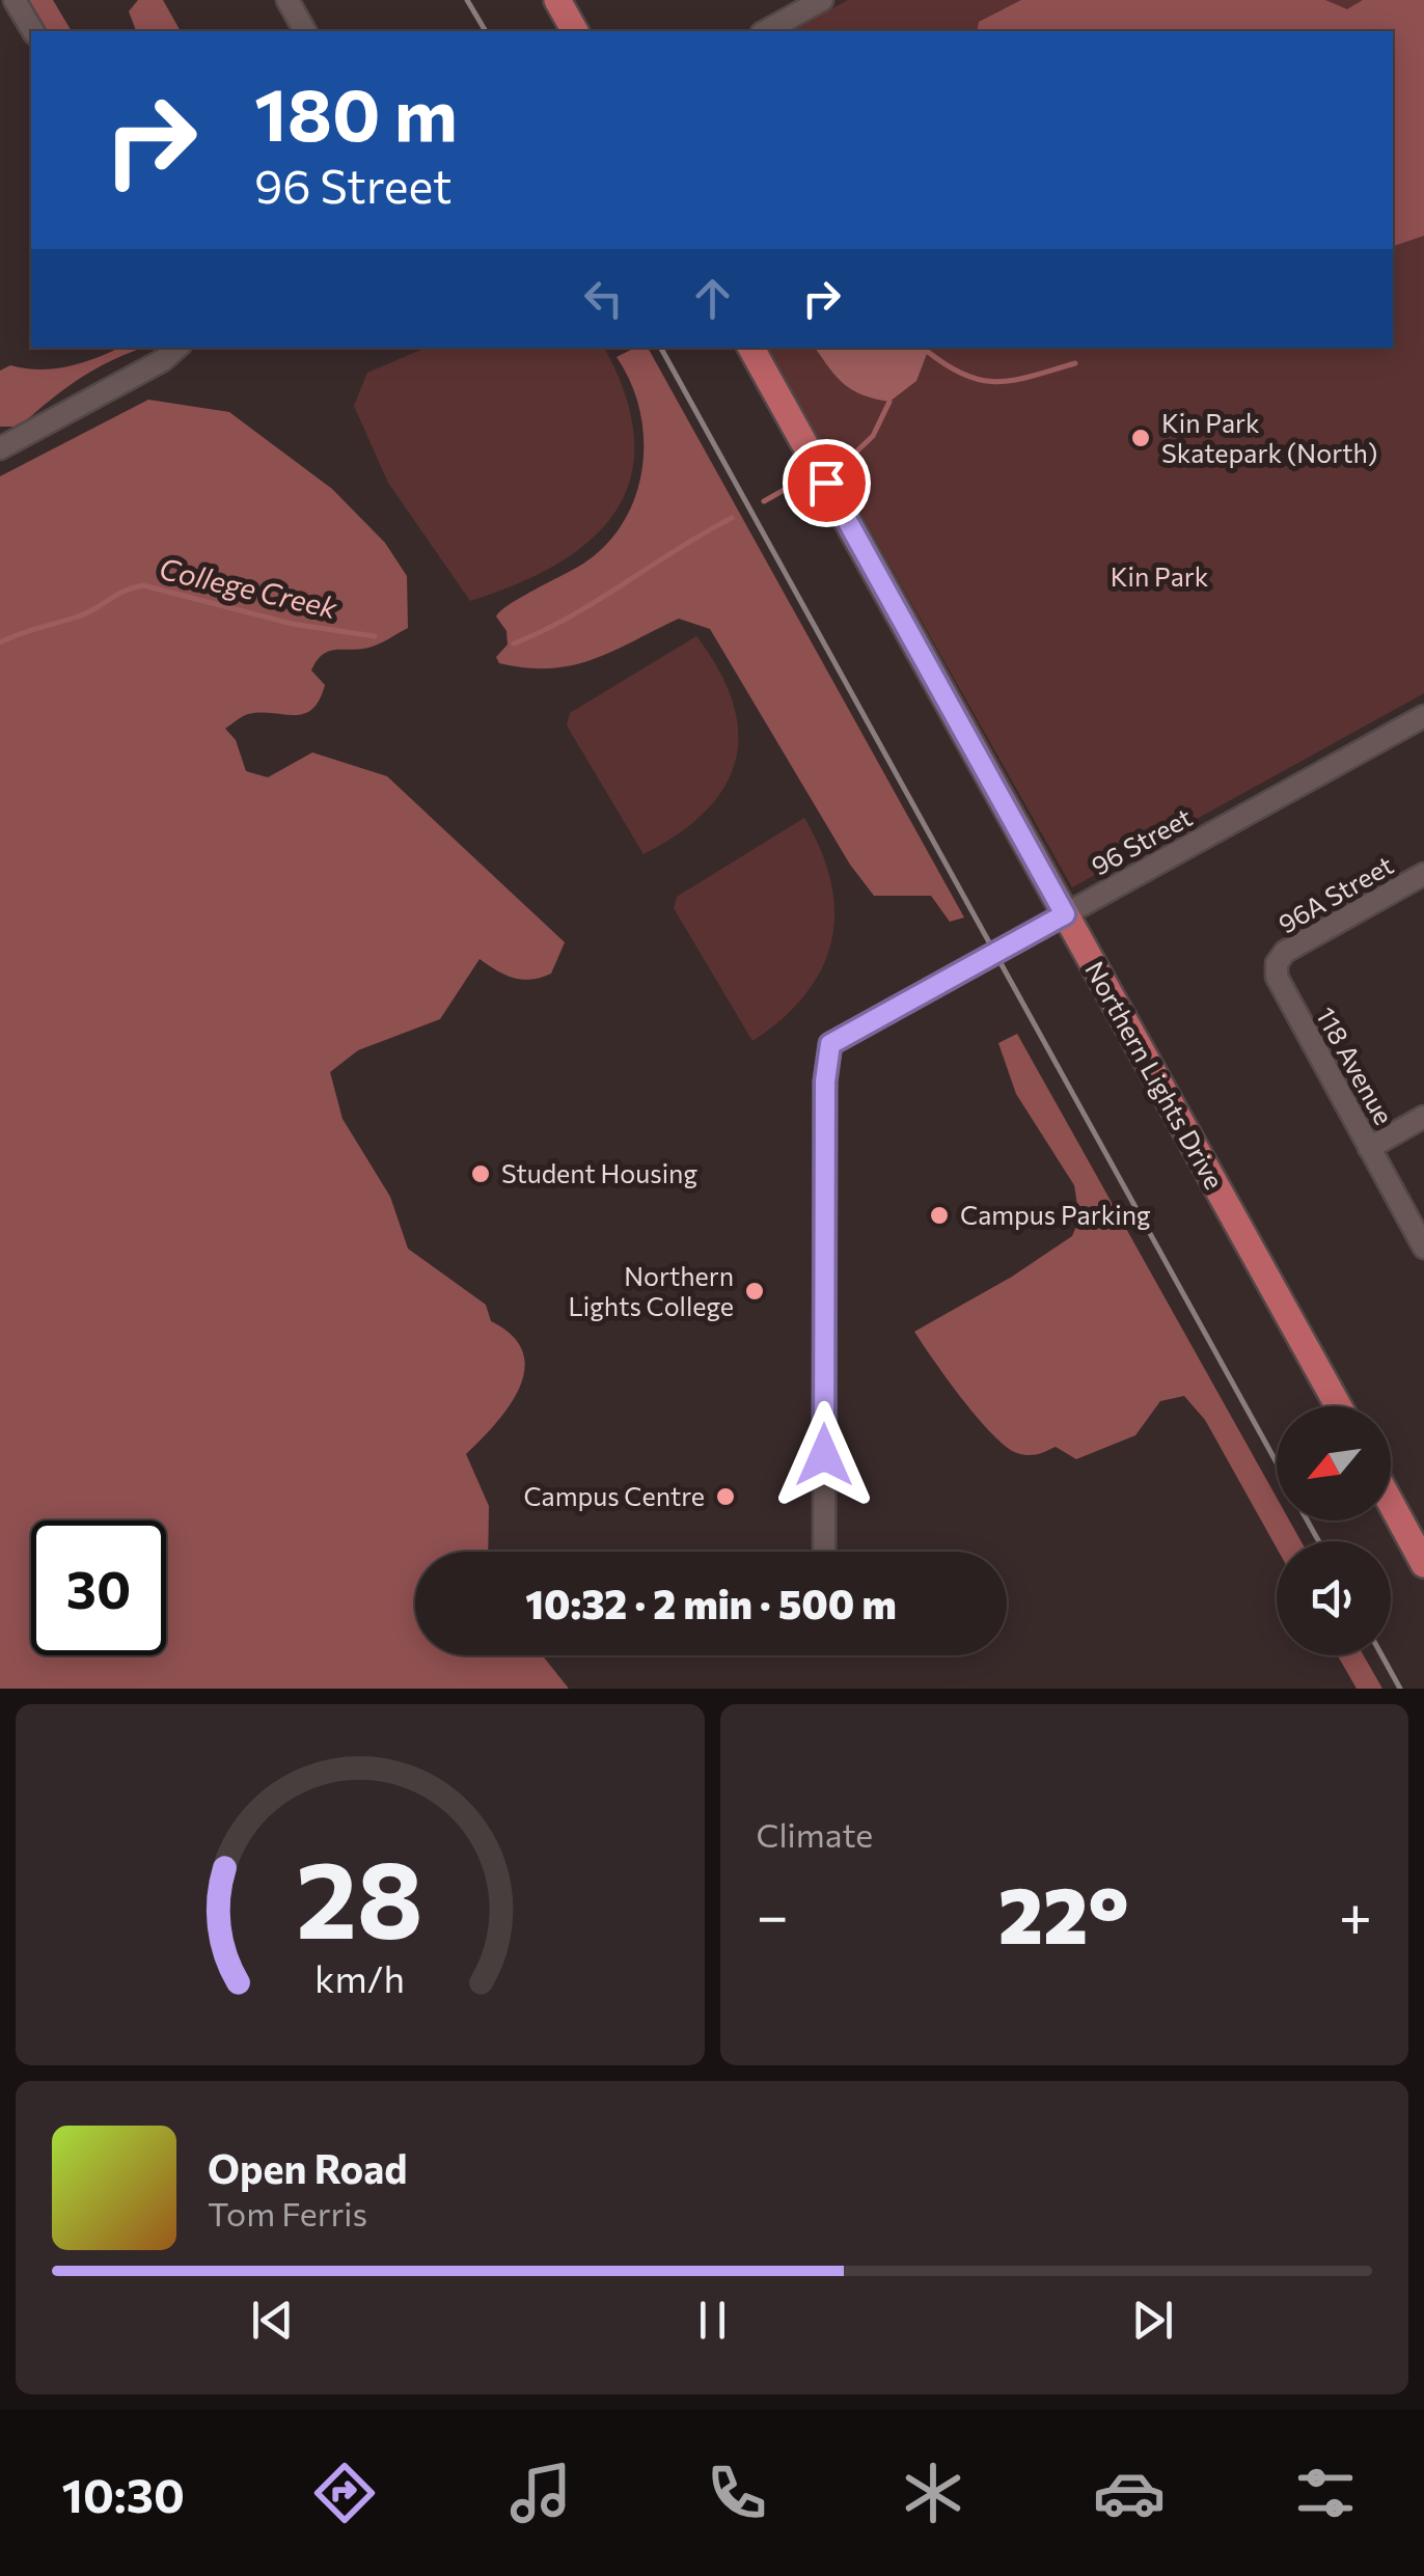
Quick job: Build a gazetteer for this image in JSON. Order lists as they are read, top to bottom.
{
  "streets": {
    "main road": ["Northern Lights Drive"],
    "street": ["96 Street", "96A Street", "118 Avenue"]
  },
  "crossings": [
    ["96 Street", "Northern Lights Drive"],
    ["96A Street", "118 Avenue"]
  ],
  "water": ["College Creek"],
  "parks": ["Kin Park"],
  "places": [
    "Kin Park Skatepark (North)",
    "Student Housing",
    "Campus Parking",
    "Northern Lights College",
    "Campus Centre"
  ],
  "north": "bottom left",
  "page": {
    "turn": ["180 m", "96 Street"],
    "limit": "30",
    "trip": "10:32 · 2 min · 500 m",
    "tile": "Climate",
    "heat": ["−", "22°", "+"],
    "song": ["Open Road", "Tom Ferris"],
    "tabs": "10:30",
    "gauge": ["28", "km/h"]
  }
}
